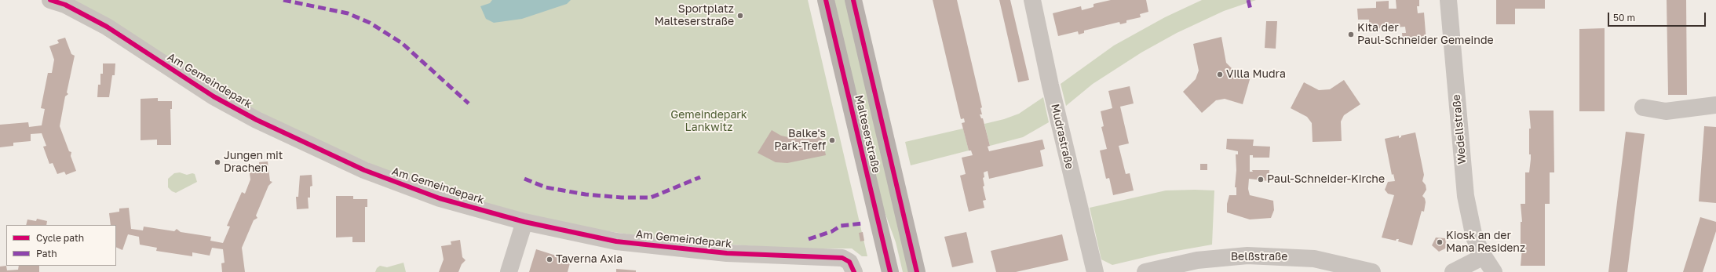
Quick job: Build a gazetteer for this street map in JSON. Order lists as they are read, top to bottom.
{
  "streets": {
    "main road": ["Malteserstraße"],
    "street": [
      "Am Gemeindepark",
      "Wedellstraße",
      "Mudrastraße",
      "Belßstraße"
    ]
  },
  "parks": ["Gemeindepark Lankwitz"],
  "places": [
    "Sportplatz Malteserstraße",
    "Kita der Paul-Schneider Gemeinde",
    "Villa Mudra",
    "Balke's Park-Treff",
    "Jungen mit Drachen",
    "Paul-Schneider-Kirche",
    "Kiosk an der Mana Residenz",
    "Taverna Axia"
  ],
  "legend": ["Cycle path", "Path"],
  "scale_bar": "50 m"
}
